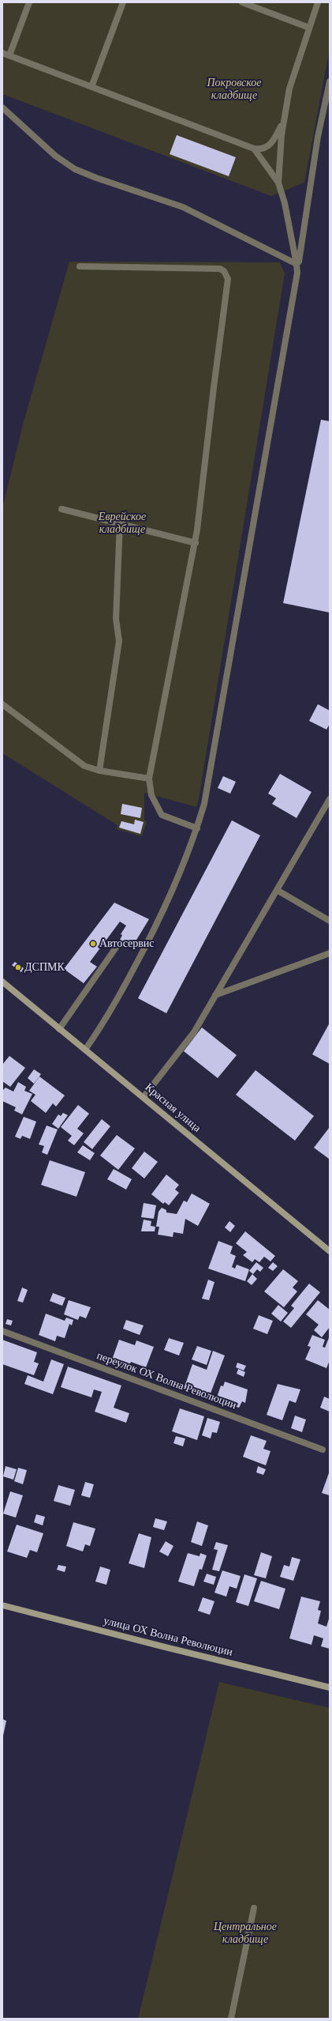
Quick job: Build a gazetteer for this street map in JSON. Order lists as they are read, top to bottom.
{
  "streets": {
    "street": ["Красная улица", "переулок ОХ Волна Революции", "улица ОХ Волна Революции"]
  },
  "parks": ["Покровское кладбище", "Еврейское кладбище", "Центральное кладбище"],
  "places": ["Автосервис", "ДСПМК"]
}
